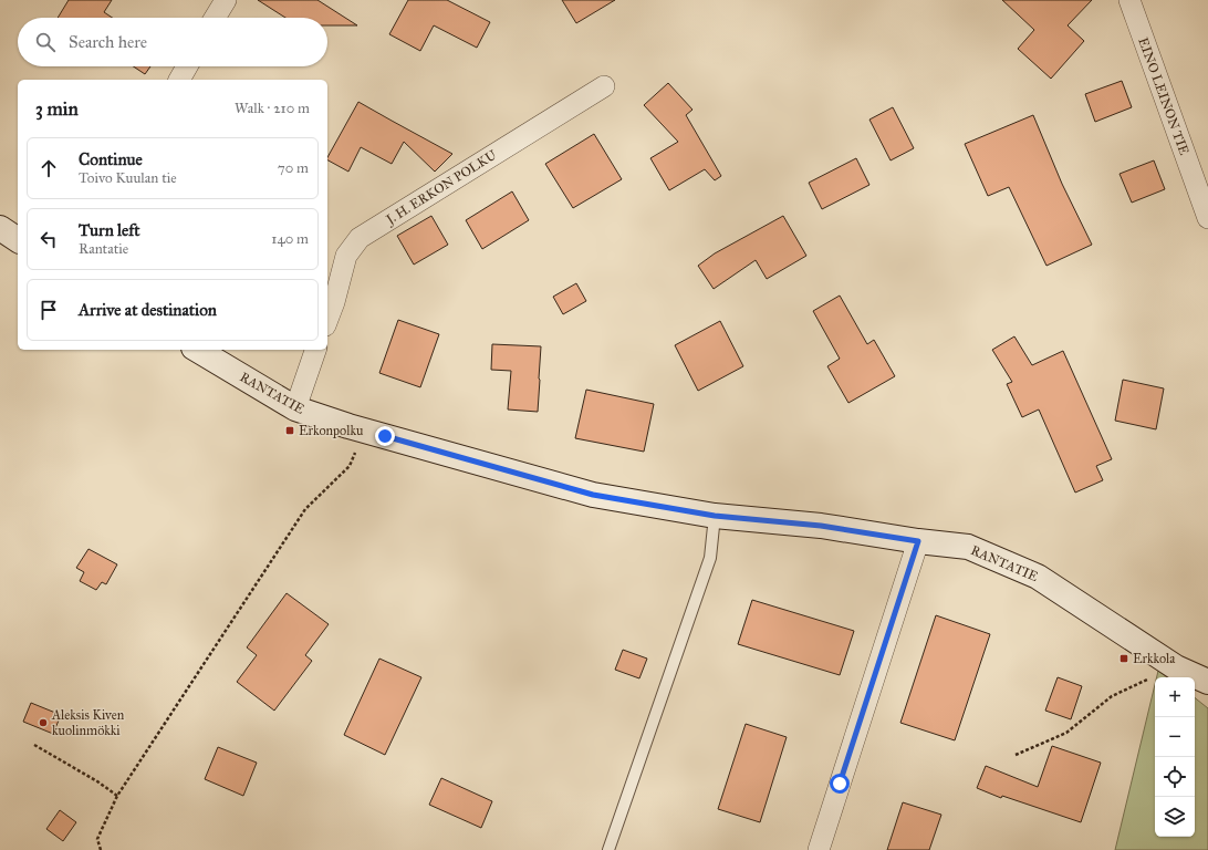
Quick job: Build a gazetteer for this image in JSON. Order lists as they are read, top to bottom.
{
  "streets": {
    "street": ["EINO LEINON TIE", "J. H. ERKON POLKU", "RANTATIE"]
  },
  "places": {
    "transit": ["Erkonpolku", "Erkkola"],
    "other": ["Aleksis Kiven kuolinmökki"]
  },
  "page": {
    "search": "Search here",
    "heading": ["3 min", "Walk · 210 m"],
    "list": [
      ["Continue", "Toivo Kuulan tie", "70 m"],
      ["Turn left", "Rantatie", "140 m"],
      "Arrive at destination"
    ],
    "map_buttons": ["+", "−"]
  }
}
